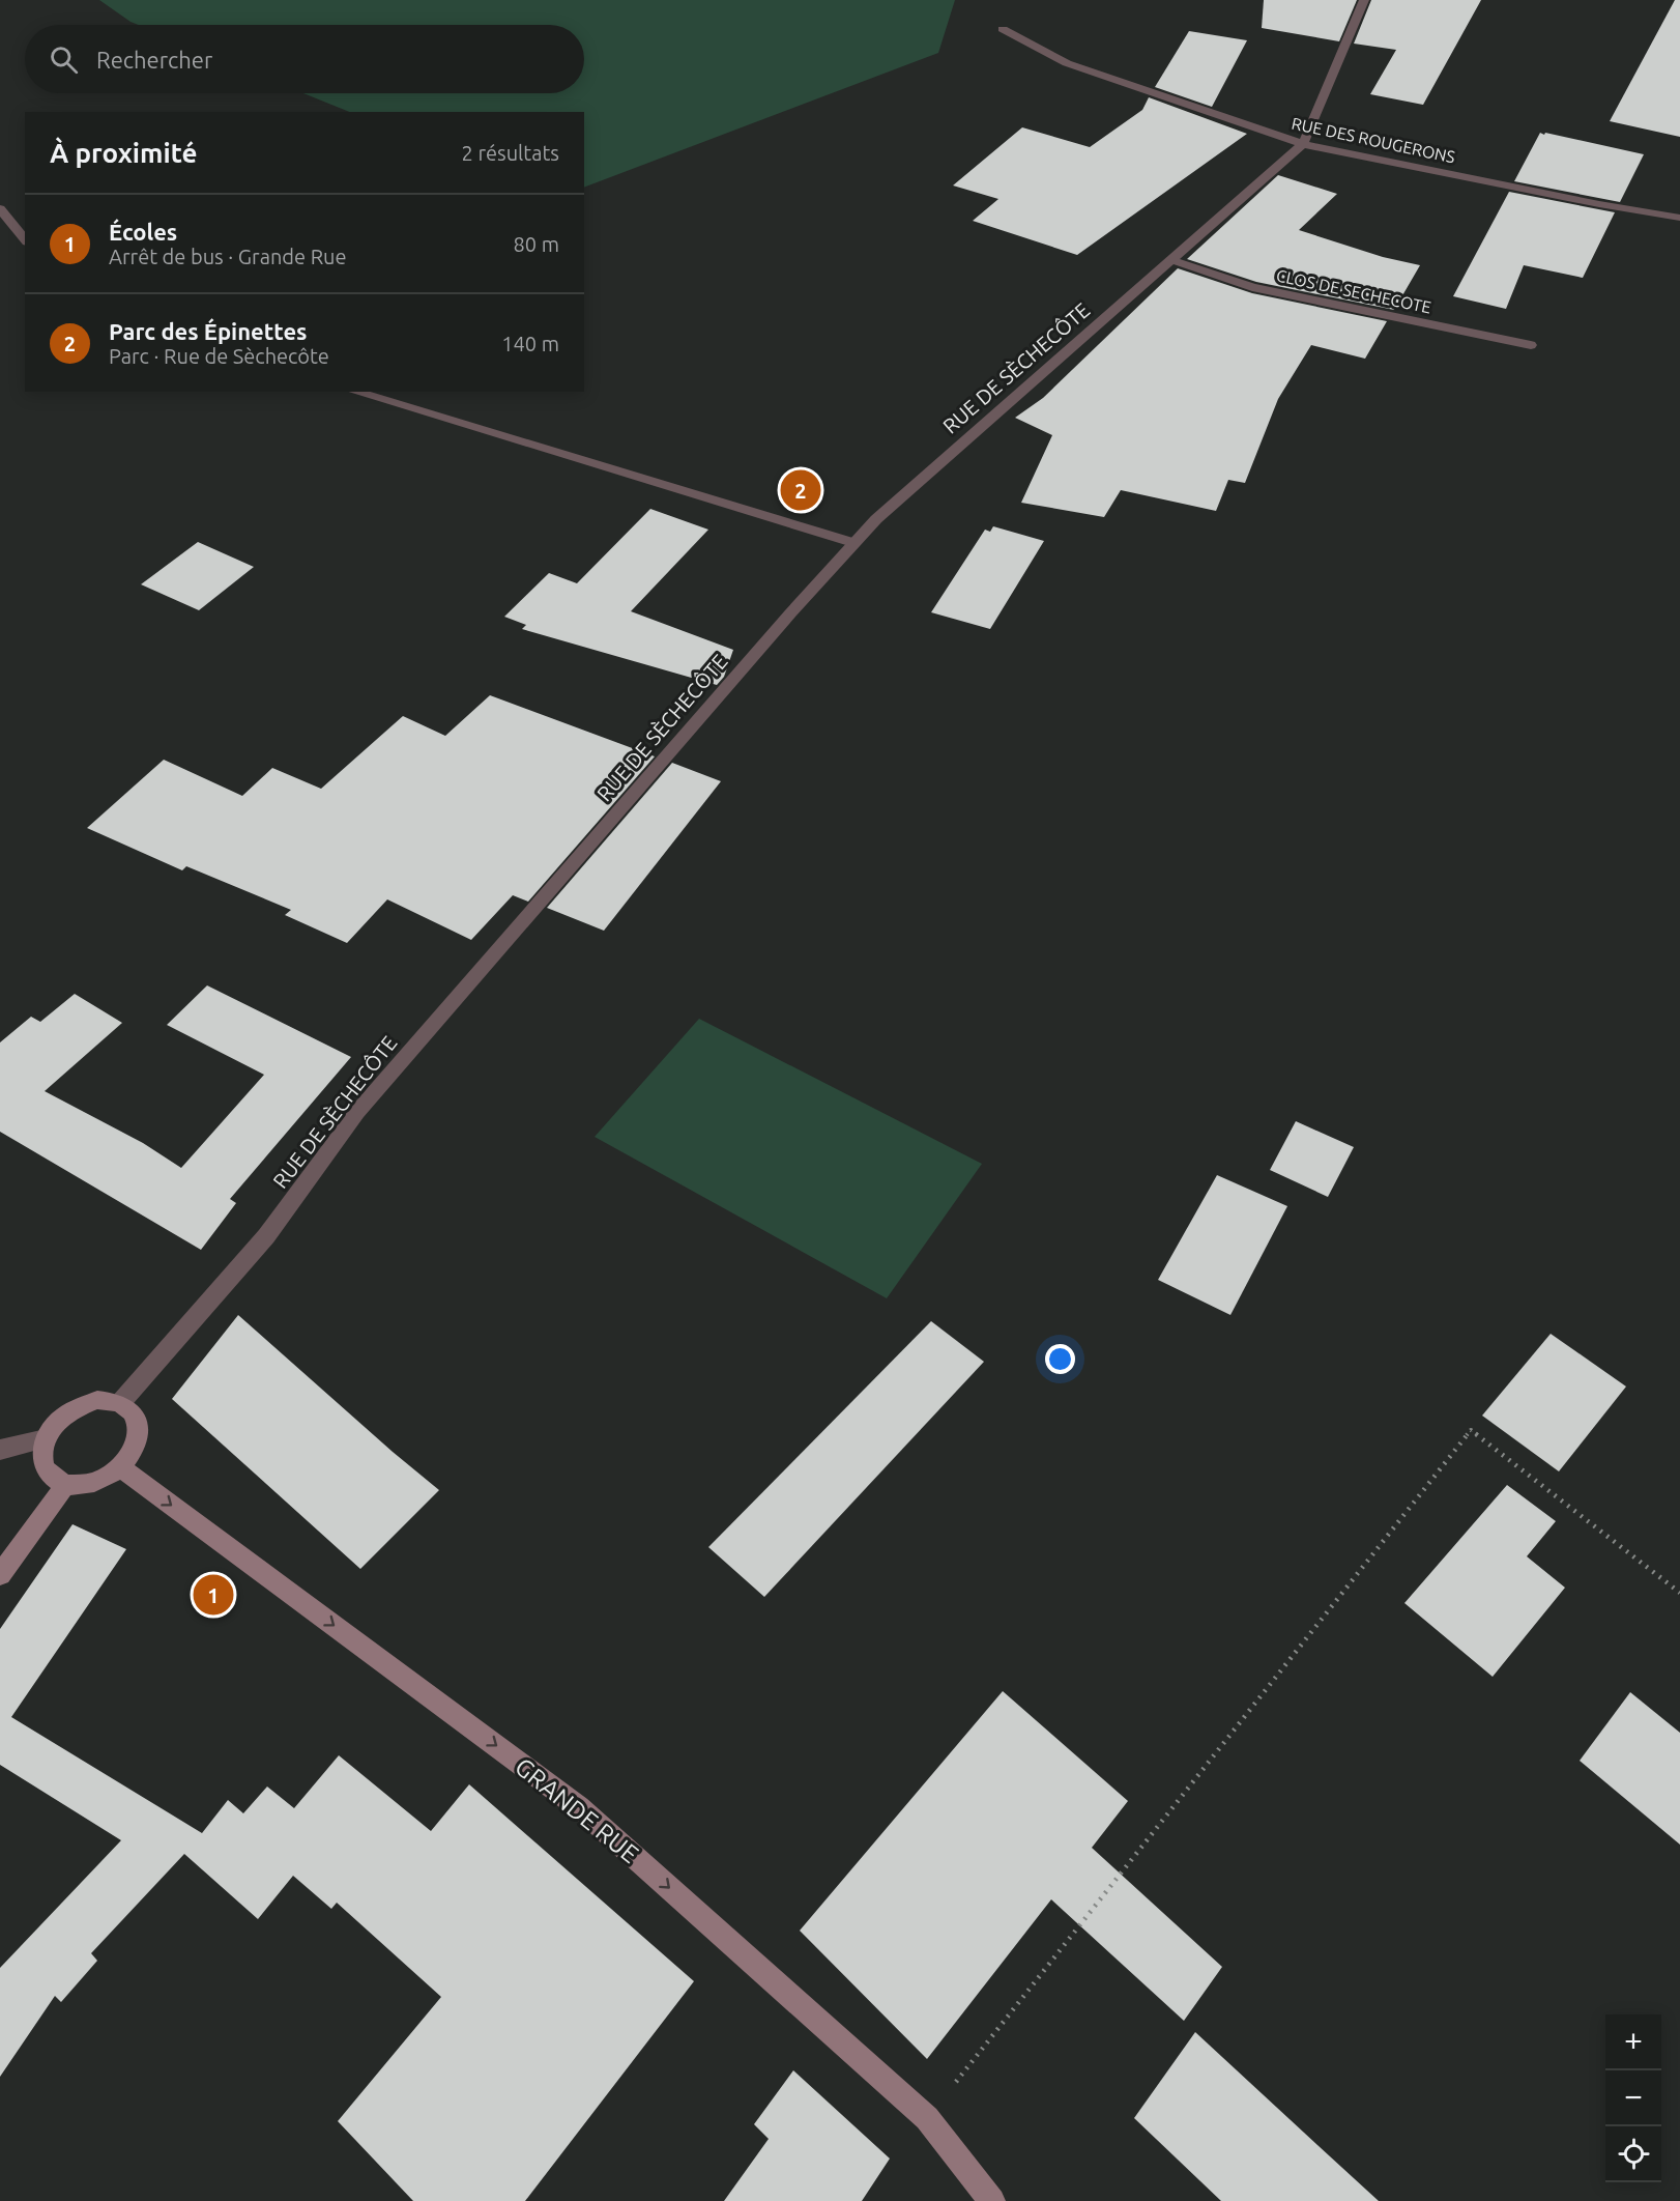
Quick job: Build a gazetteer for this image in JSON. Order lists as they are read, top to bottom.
{
  "streets": {
    "street": [
      "RUE DES ROUGERONS",
      "CLOS DE SECHECOTE",
      "RUE DE SÈCHECÔTE",
      "GRANDE RUE"
    ]
  },
  "crossings": [
    ["RUE DES ROUGERONS", "RUE DE SÈCHECÔTE"],
    ["CLOS DE SECHECOTE", "RUE DE SÈCHECÔTE"],
    ["RUE DE SÈCHECÔTE", "GRANDE RUE"]
  ],
  "one_way": ["GRANDE RUE"],
  "page": {
    "search": "Rechercher",
    "heading": ["À proximité", "2 résultats"],
    "list": [
      {
        "mark": "1",
        "name": "Écoles",
        "note": "Arrêt de bus · Grande Rue",
        "value": "80 m"
      },
      {
        "mark": "2",
        "name": "Parc des Épinettes",
        "note": "Parc · Rue de Sèchecôte",
        "value": "140 m"
      }
    ],
    "pins": ["2", "1"],
    "map_buttons": ["+", "−"]
  }
}
